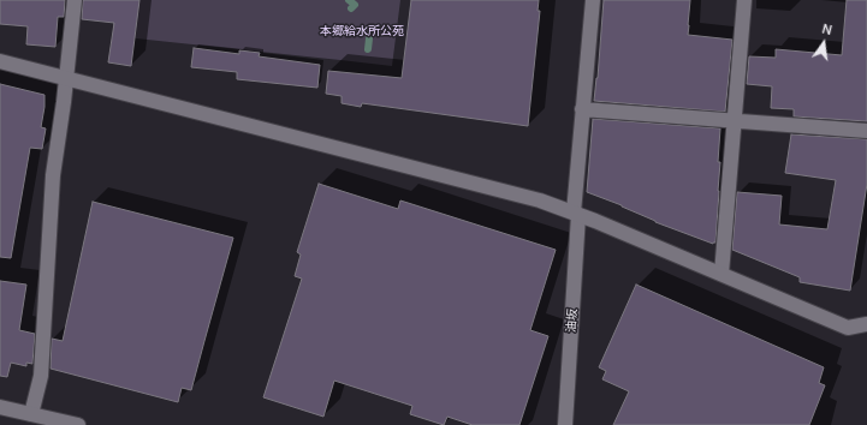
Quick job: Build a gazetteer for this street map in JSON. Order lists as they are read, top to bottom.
{
  "streets": {
    "street": ["油坂"]
  },
  "parks": ["本郷給水所公苑"],
  "north": "top"
}
